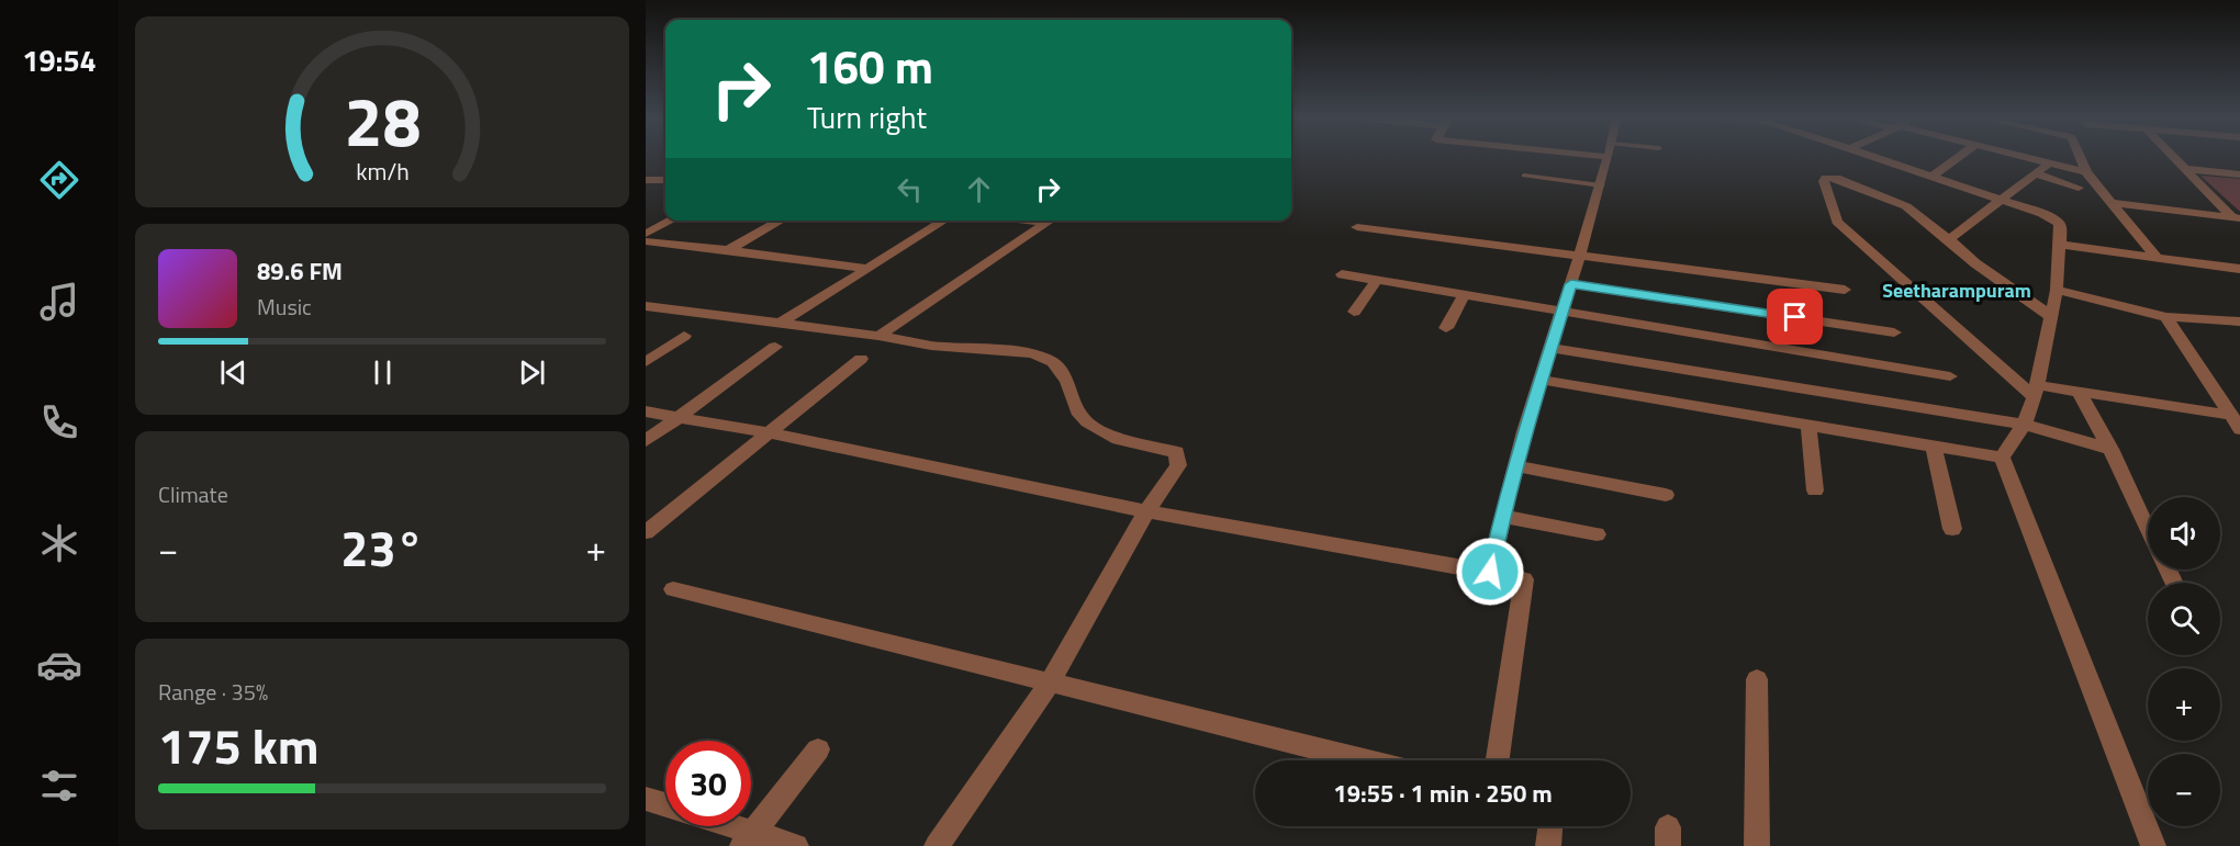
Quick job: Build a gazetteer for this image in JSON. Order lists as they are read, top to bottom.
{
  "districts": ["Seetharampuram"],
  "page": {
    "tabs": "19:54",
    "turn": ["160 m", "Turn right"],
    "song": ["89.6 FM", "Music"],
    "tile": [
      "Climate",
      ["Range · 35%", "175 km"]
    ],
    "map_buttons": ["+", "−"],
    "heat": ["−", "23°", "+"],
    "limit": "30",
    "trip": "19:55 · 1 min · 250 m",
    "gauge": ["28", "km/h"]
  }
}
